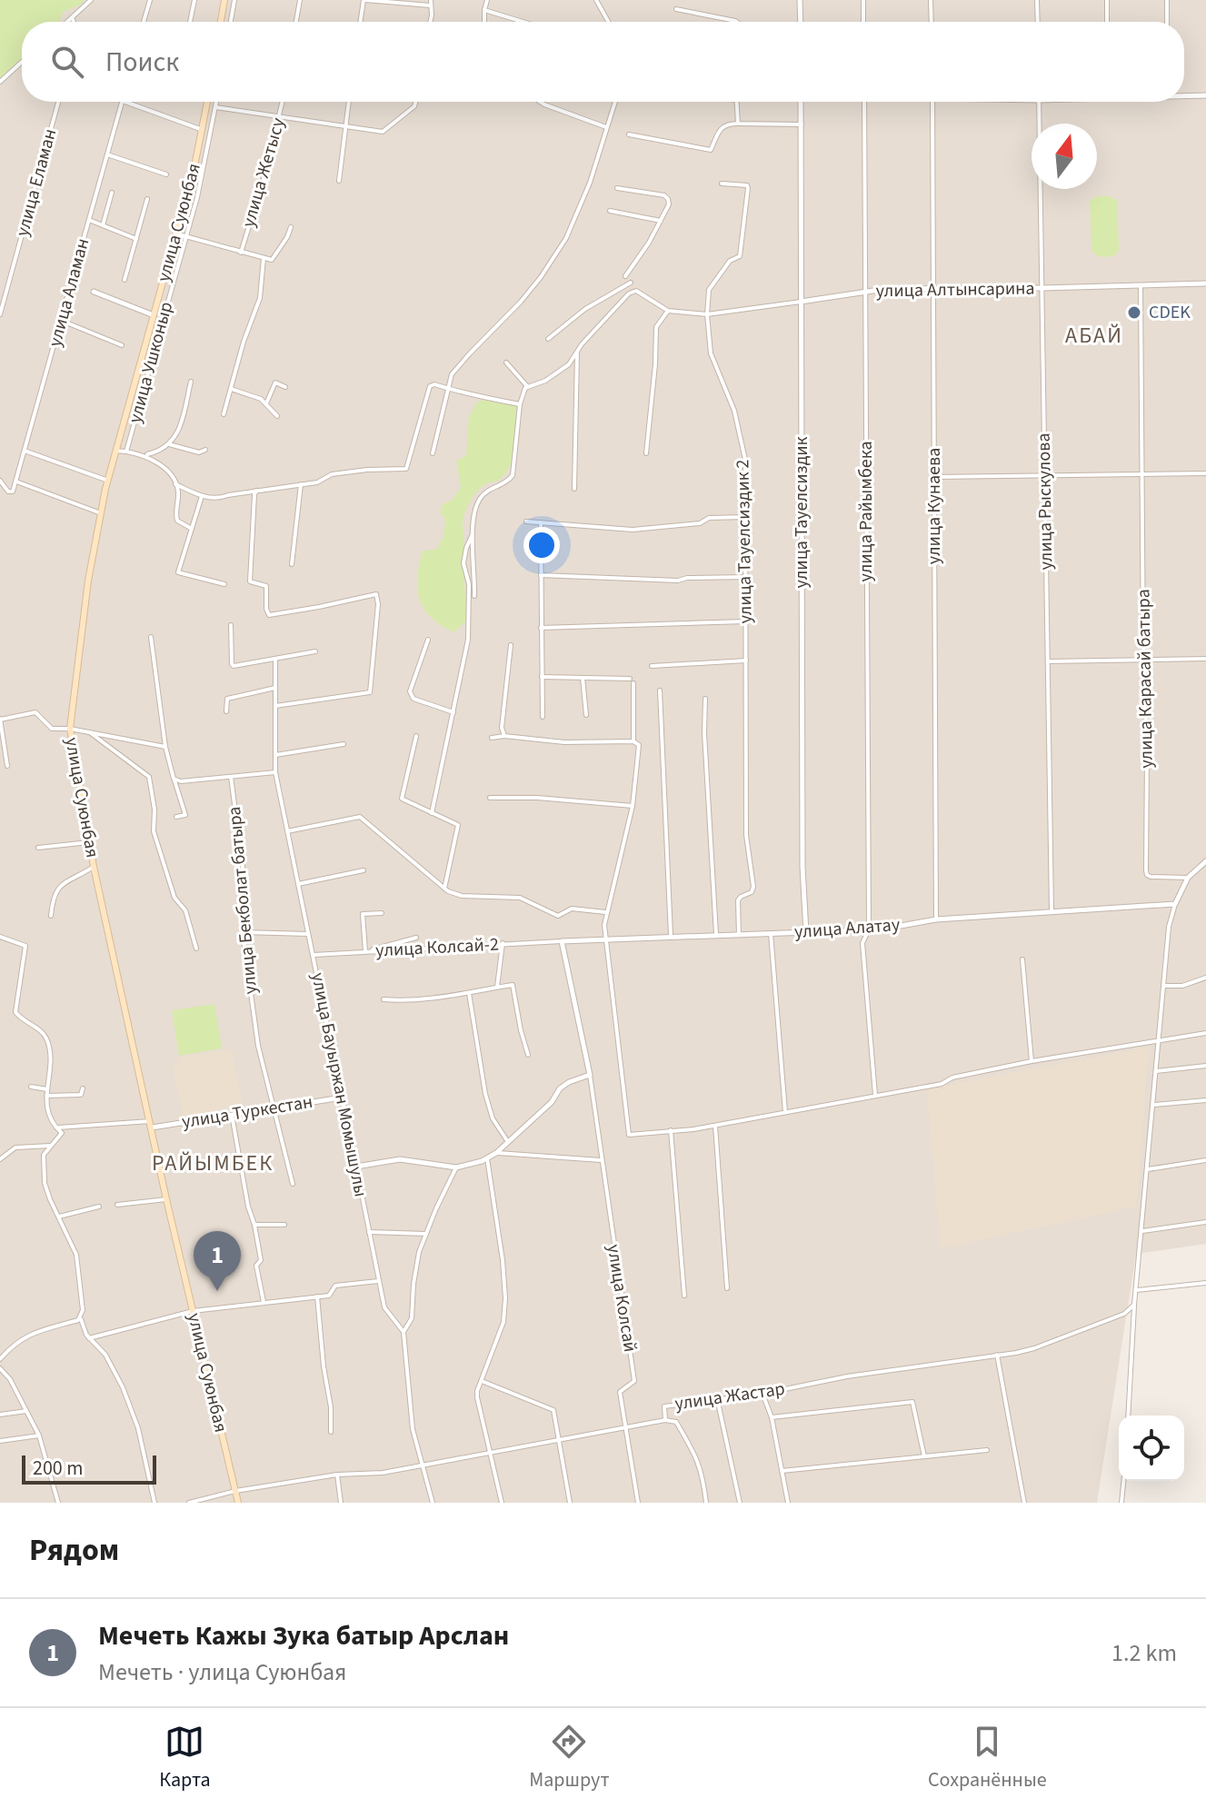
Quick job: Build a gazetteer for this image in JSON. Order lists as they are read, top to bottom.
{
  "streets": {
    "main road": ["улица Суюнбая"],
    "street": [
      "улица Жетысу",
      "улица Еламан",
      "улица Алтынсарина",
      "улица Аламан",
      "улица Ушконыр",
      "улица Рыскулова",
      "улица Кунаева",
      "улица Райымбека",
      "улица Тауелсиздик",
      "улица Тауелсиздик 2",
      "улица Карасай батыра",
      "улица Бекболат батыра",
      "улица Алатау",
      "улица Колсай-2",
      "улица Бауыржан Момышулы",
      "улица Туркестан",
      "улица Колсай",
      "улица Жастар"
    ]
  },
  "crossings": [
    ["улица Суюнбая", "улица Туркестан"],
    ["улица Суюнбая", "улица Жастар"],
    ["улица Алтынсарина", "улица Рыскулова"],
    ["улица Алтынсарина", "улица Кунаева"],
    ["улица Алтынсарина", "улица Райымбека"],
    ["улица Алтынсарина", "улица Тауелсиздик"],
    ["улица Алтынсарина", "улица Тауелсиздик 2"],
    ["улица Алтынсарина", "улица Карасай батыра"],
    ["улица Рыскулова", "улица Алатау"],
    ["улица Кунаева", "улица Алатау"],
    ["улица Райымбека", "улица Алатау"],
    ["улица Тауелсиздик", "улица Алатау"],
    ["улица Тауелсиздик 2", "улица Алатау"],
    ["улица Бекболат батыра", "улица Туркестан"],
    ["улица Алатау", "улица Колсай-2"],
    ["улица Алатау", "улица Колсай"],
    ["улица Колсай-2", "улица Бауыржан Момышулы"],
    ["улица Колсай-2", "улица Колсай"],
    ["улица Бауыржан Момышулы", "улица Туркестан"],
    ["улица Бауыржан Момышулы", "улица Жастар"],
    ["улица Колсай", "улица Жастар"]
  ],
  "districts": ["АБАЙ", "РАЙЫМБЕК"],
  "places": ["CDEK"],
  "scale_bar": "200 m",
  "north": "top",
  "page": {
    "search": "Поиск",
    "pins": "1",
    "scale": "200 m",
    "heading": "Рядом",
    "list": [
      {
        "mark": "1",
        "name": "Мечеть Кажы Зука батыр Арслан",
        "note": "Мечеть · улица Суюнбая",
        "value": "1.2 km"
      }
    ],
    "nav": ["Карта", "Маршрут", "Сохранённые"]
  }
}
